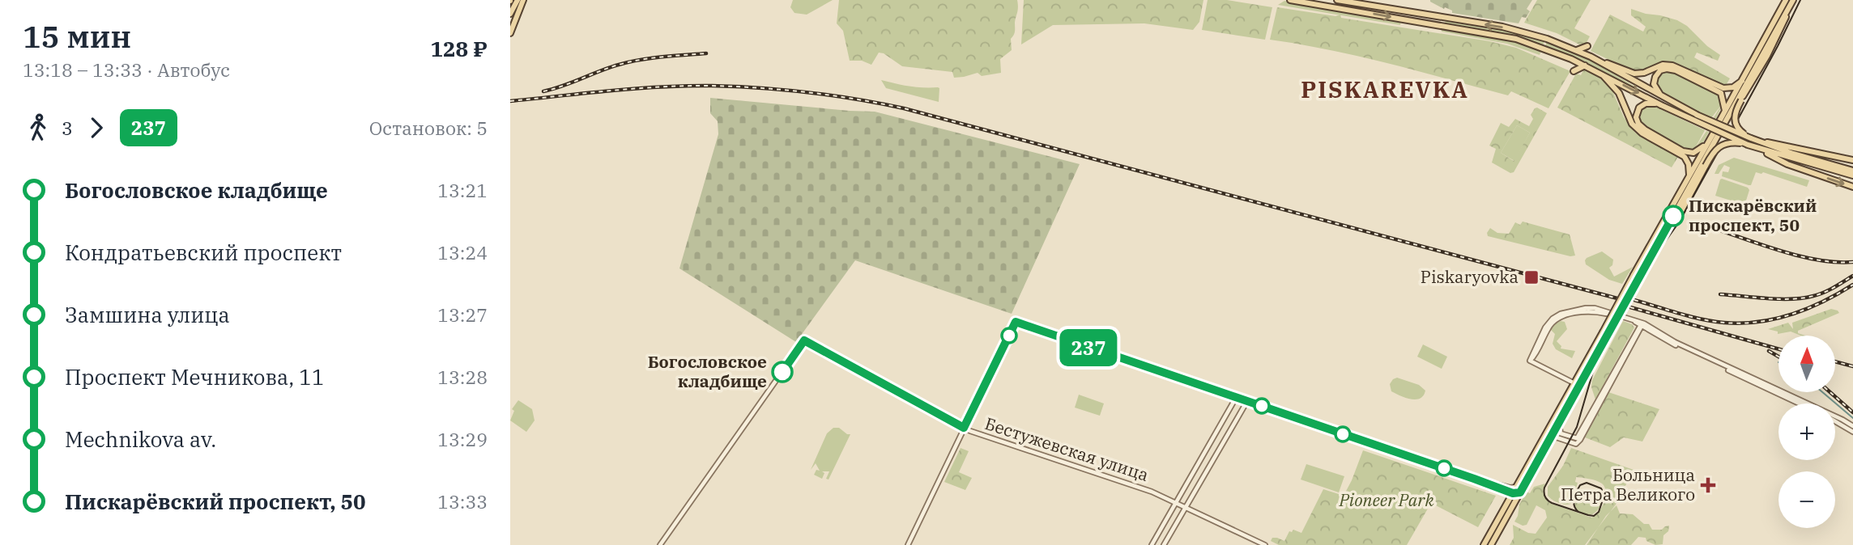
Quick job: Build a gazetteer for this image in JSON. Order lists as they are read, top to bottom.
{
  "streets": {
    "street": ["Бестужевская улица"]
  },
  "districts": ["PISKAREVKA"],
  "parks": ["Pioneer Park"],
  "places": {
    "other": ["Пискарёвский проспект, 50", "Богословское кладбище"],
    "transit": ["Piskaryovka"],
    "health": ["Больница Петра Великого"]
  },
  "lines": ["bus line 237"],
  "north": "top",
  "page": {
    "heading": ["15 мин", "13:18 – 13:33 · Автобус", "128 ₽"],
    "on_map": "237",
    "legs": ["3", "237", "Остановок: 5"],
    "list": [
      {
        "name": "Богословское кладбище",
        "value": "13:21"
      },
      {
        "name": "Кондратьевский проспект",
        "value": "13:24"
      },
      {
        "name": "Замшина улица",
        "value": "13:27"
      },
      {
        "name": "Проспект Мечникова, 11",
        "value": "13:28"
      },
      {
        "name": "Mechnikova av.",
        "value": "13:29"
      },
      {
        "name": "Пискарёвский проспект, 50",
        "value": "13:33"
      }
    ],
    "map_buttons": ["+", "−"]
  }
}
